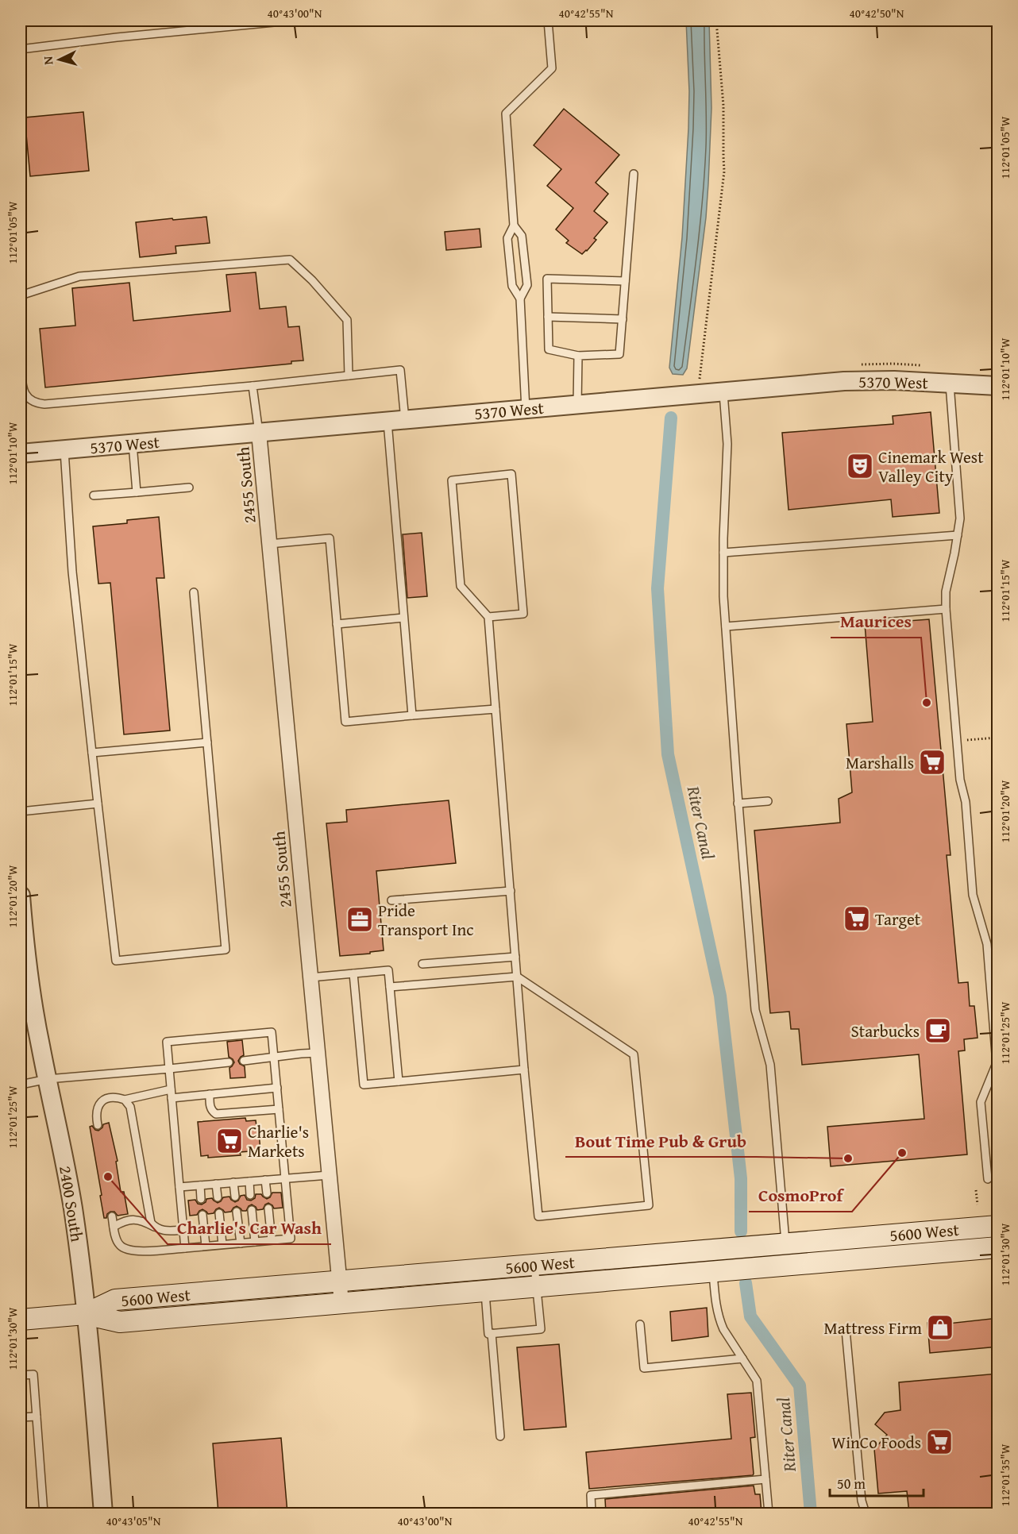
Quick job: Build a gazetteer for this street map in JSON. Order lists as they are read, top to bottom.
{
  "streets": {
    "main road": ["5600 West"],
    "street": ["5370 West", "2455 South", "2400 South"]
  },
  "crossings": [
    ["5370 West", "2455 South"],
    ["2455 South", "5600 West"],
    ["2400 South", "5600 West"]
  ],
  "water": ["Riter Canal"],
  "places": {
    "theatre": ["Cinemark West Valley City"],
    "other": [
      "Maurices",
      "CosmoProf",
      "Bout Time Pub & Grub",
      "Charlie's Car Wash"
    ],
    "supermarket": [
      "Marshalls",
      "Target",
      "Charlie's Markets",
      "WinCo Foods"
    ],
    "office": ["Pride Transport Inc"],
    "cafe": ["Starbucks"],
    "shop": ["Mattress Firm"]
  },
  "scale_bar": "50 m",
  "north": "left",
  "coordinates": [
    "40°43'00\"N",
    "40°42'55\"N",
    "40°42'50\"N",
    "112°01'05\"W",
    "112°01'10\"W",
    "112°01'15\"W",
    "112°01'20\"W",
    "112°01'25\"W",
    "112°01'30\"W",
    "112°01'35\"W",
    "40°43'05\"N"
  ]
}
